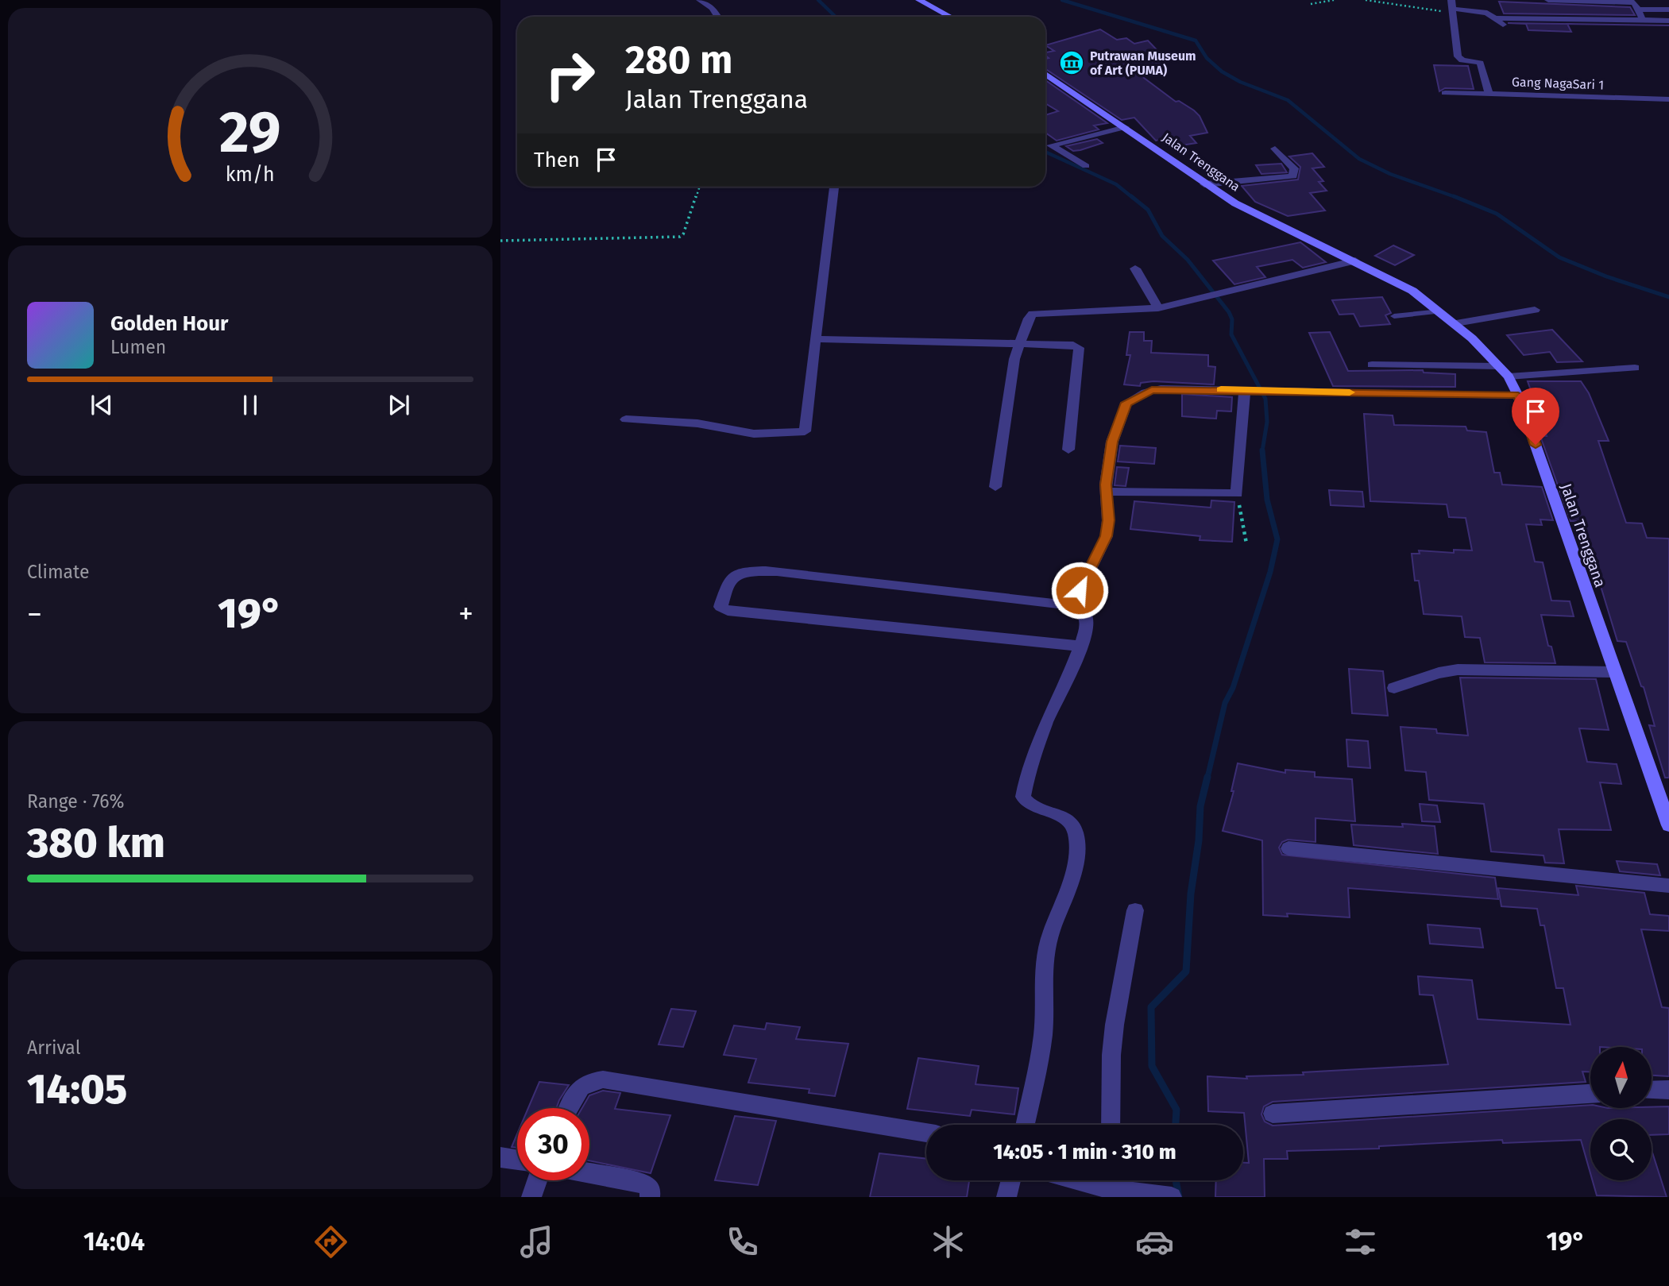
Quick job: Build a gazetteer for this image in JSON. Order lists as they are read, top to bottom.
{
  "streets": {
    "main road": ["Jalan Trenggana"],
    "street": ["Gang NagaSari 1"]
  },
  "places": {
    "museum": ["Putrawan Museum of Art (PUMA)"]
  },
  "north": "top",
  "page": {
    "turn": ["280 m", "Jalan Trenggana"],
    "then": "Then",
    "song": ["Golden Hour", "Lumen"],
    "tile": [
      "Climate",
      ["Range · 76%", "380 km"],
      ["Arrival", "14:05"]
    ],
    "heat": ["−", "19°", "+"],
    "limit": "30",
    "trip": "14:05 · 1 min · 310 m",
    "tabs": ["14:04", "19°"],
    "gauge": ["29", "km/h"]
  }
}
